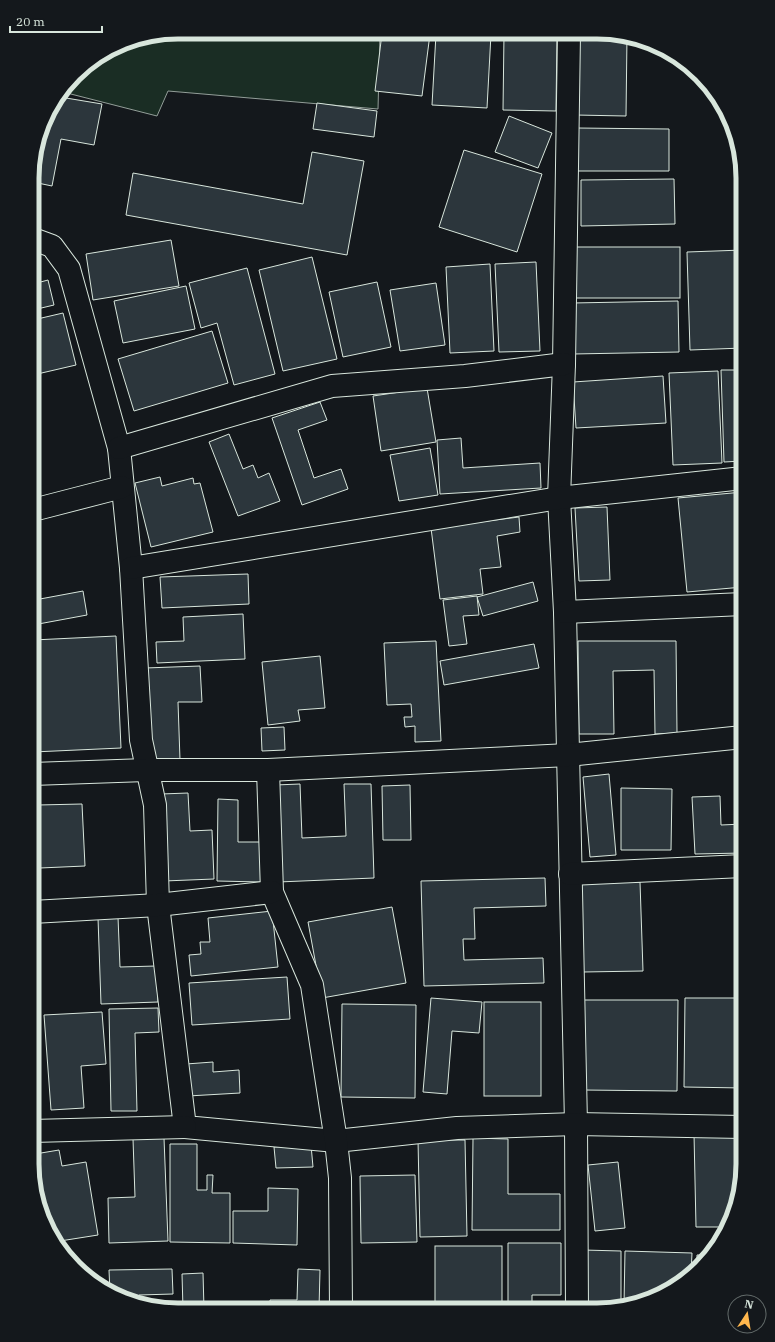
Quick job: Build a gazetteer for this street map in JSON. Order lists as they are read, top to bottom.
{
  "scale_bar": "20 m",
  "north": "top"
}
